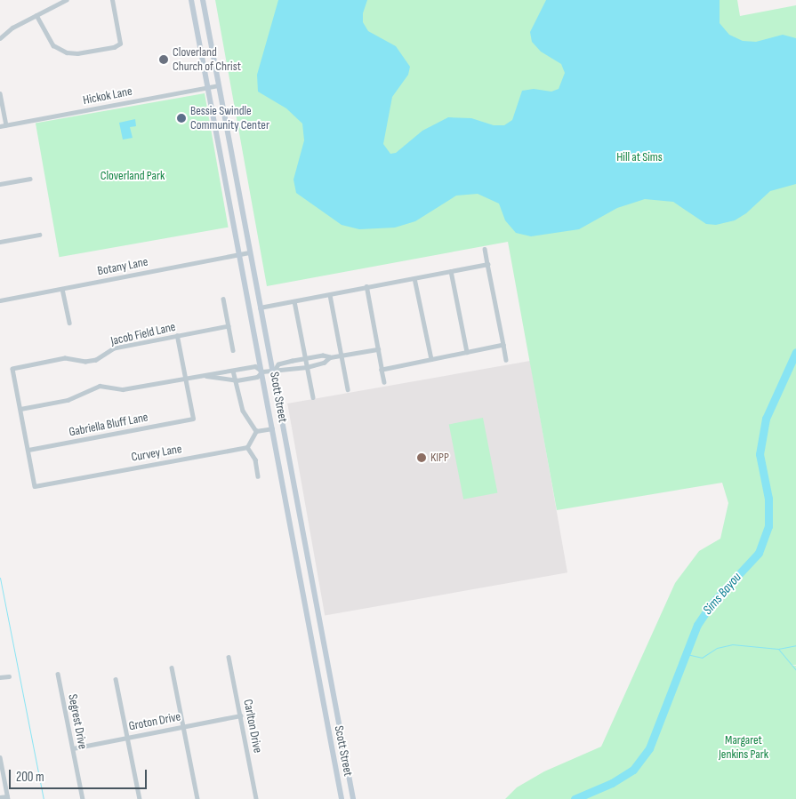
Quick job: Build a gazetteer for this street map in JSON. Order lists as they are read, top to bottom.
{
  "streets": {
    "main road": ["Scott Street"],
    "street": [
      "Hickok Lane",
      "Botany Lane",
      "Jacob Field Lane",
      "Gabriella Bluff Lane",
      "Curvey Lane",
      "Segrest Drive",
      "Groton Drive",
      "Carlton Drive"
    ]
  },
  "crossings": [
    ["Hickok Lane", "Scott Street"],
    ["Botany Lane", "Scott Street"],
    ["Gabriella Bluff Lane", "Curvey Lane"],
    ["Segrest Drive", "Groton Drive"],
    ["Groton Drive", "Carlton Drive"]
  ],
  "water": ["Sims Bayou"],
  "parks": ["Hill at Sims", "Cloverland Park", "Margaret Jenkins Park"],
  "places": ["Cloverland Church of Christ", "Bessie Swindle Community Center", "KIPP"],
  "scale_bar": "200 m"
}
